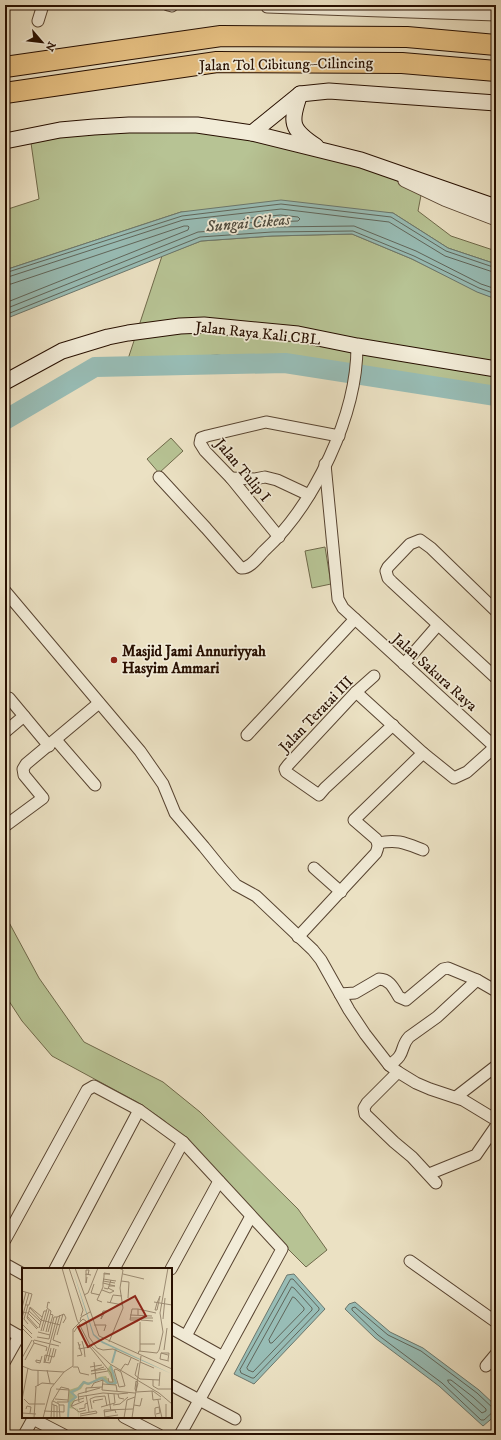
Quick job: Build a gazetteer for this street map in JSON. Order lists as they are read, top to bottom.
{
  "streets": {
    "highway": ["Jalan Tol Cibitung–Cilincing"],
    "street": [
      "Jalan Raya Kali CBL",
      "Jalan Tulip I",
      "Jalan Sakura Raya",
      "Jalan Teratai III"
    ]
  },
  "water": ["Sungai Cikeas"],
  "places": ["Masjid Jami Annuriyyah Hasyim Ammari"],
  "north": "bottom right"
}
